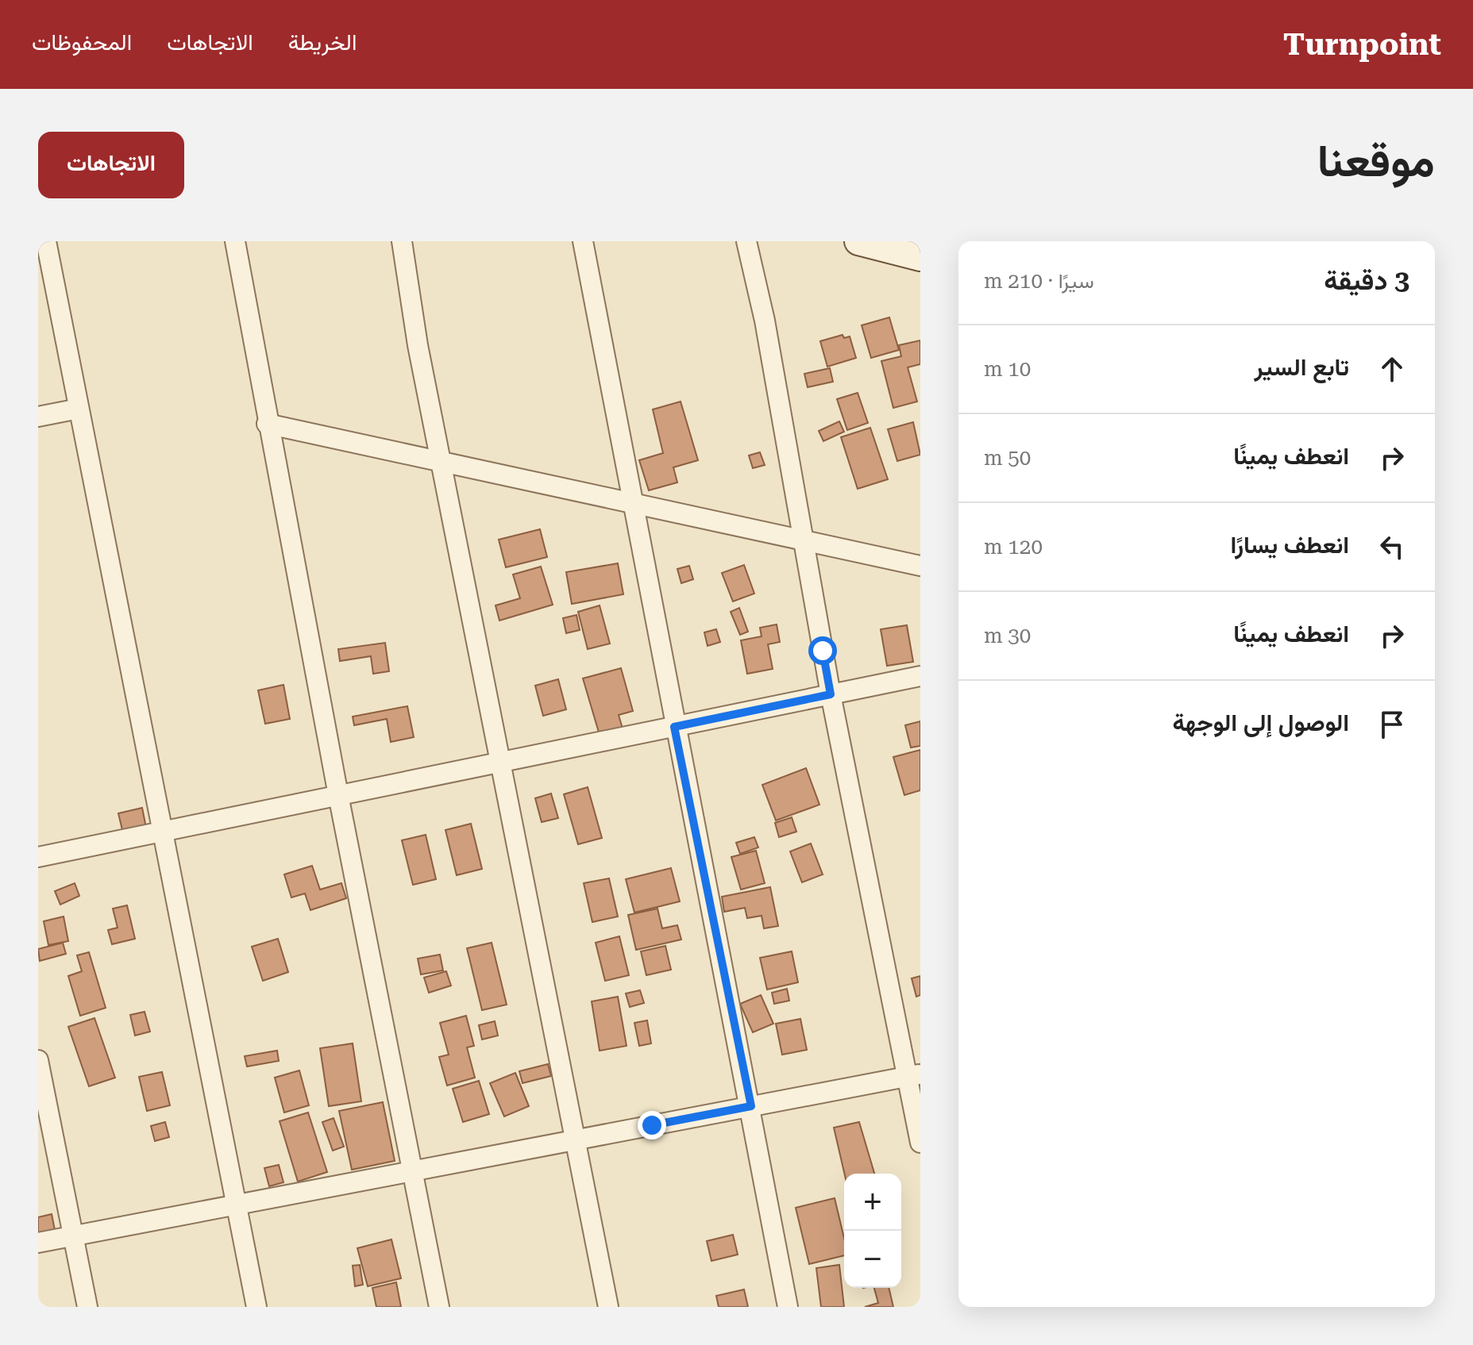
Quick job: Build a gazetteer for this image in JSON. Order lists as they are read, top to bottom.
{
  "page": {
    "header": "Turnpoint",
    "nav": ["الخريطة", "الاتجاهات", "المحفوظات"],
    "title": "موقعنا",
    "buttons": "الاتجاهات",
    "heading": ["3 دقيقة", "سيرًا · 210 m"],
    "list": [
      ["تابع السير", "10 m"],
      ["انعطف يمينًا", "50 m"],
      ["انعطف يسارًا", "120 m"],
      ["انعطف يمينًا", "30 m"],
      "الوصول إلى الوجهة"
    ],
    "map_buttons": ["+", "−"]
  }
}
